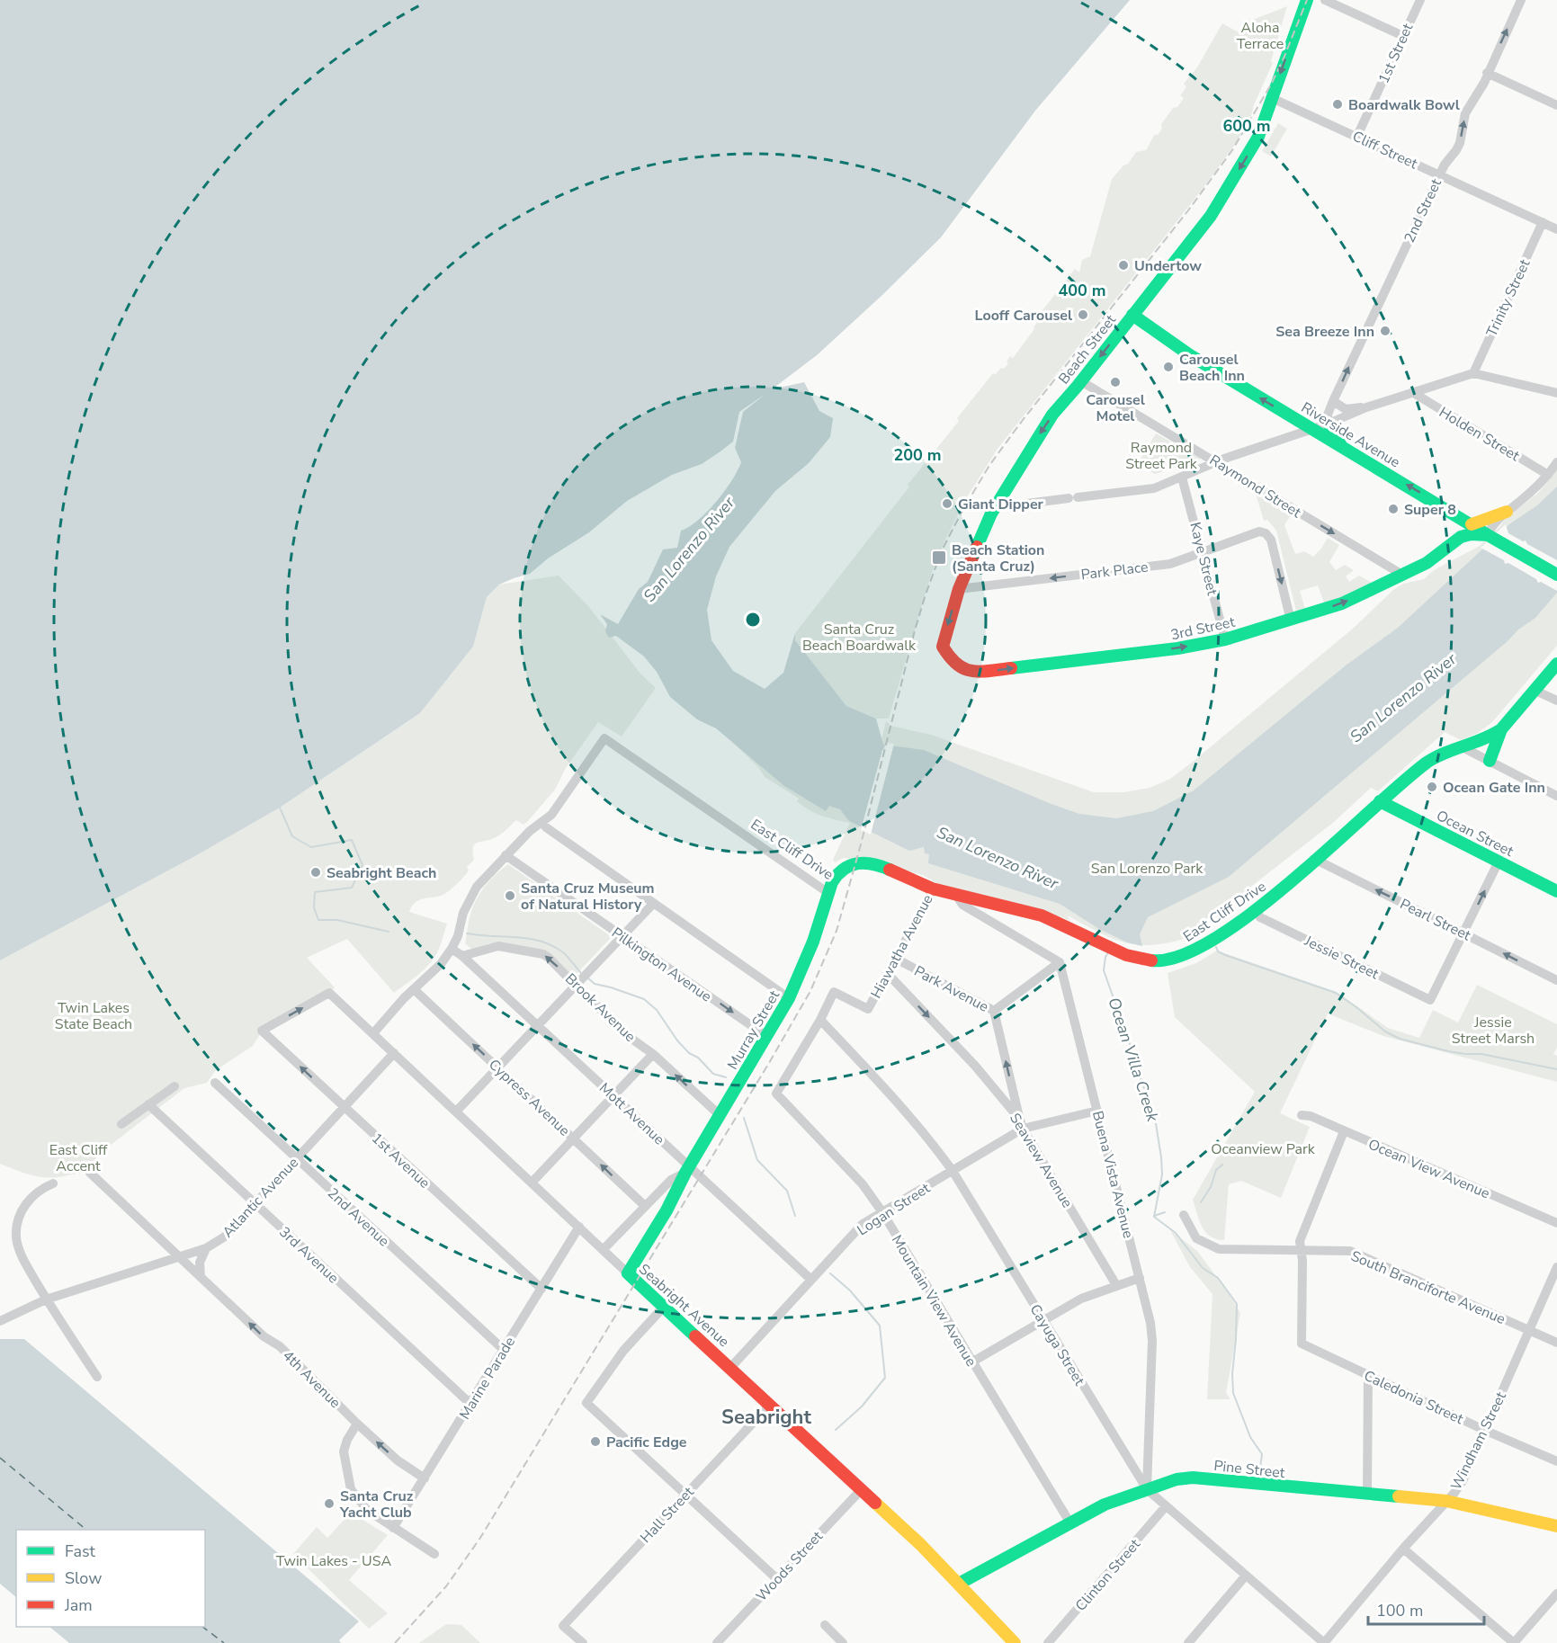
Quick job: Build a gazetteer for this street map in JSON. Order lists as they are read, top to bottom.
{
  "streets": {
    "street": [
      "1st Street",
      "Cliff Street",
      "2nd Street",
      "Trinity Street",
      "Beach Street",
      "Holden Street",
      "Riverside Avenue",
      "Raymond Street",
      "Kaye Street",
      "Park Place",
      "3rd Street",
      "Ocean Street",
      "East Cliff Drive",
      "Pearl Street",
      "Hiawatha Avenue",
      "Jessie Street",
      "Pilkington Avenue",
      "Park Avenue",
      "Brook Avenue",
      "Murray Street",
      "Cypress Avenue",
      "Mott Avenue",
      "1st Avenue",
      "Seaview Avenue",
      "Ocean View Avenue",
      "Buena Vista Avenue",
      "Atlantic Avenue",
      "Logan Street",
      "2nd Avenue",
      "3rd Avenue",
      "South Branciforte Avenue",
      "Mountain View Avenue",
      "Seabright Avenue",
      "Cayuga Street",
      "Marine Parade",
      "4th Avenue",
      "Caledonia Street",
      "Windham Street",
      "Pine Street",
      "Hall Street",
      "Woods Street",
      "Clinton Street"
    ]
  },
  "crossings": [
    ["1st Street", "Cliff Street"],
    ["Cliff Street", "2nd Street"],
    ["Cliff Street", "Trinity Street"],
    ["Cliff Street", "Beach Street"],
    ["Beach Street", "Riverside Avenue"],
    ["Beach Street", "Raymond Street"],
    ["Beach Street", "Park Place"],
    ["Beach Street", "3rd Street"],
    ["Riverside Avenue", "3rd Street"],
    ["Raymond Street", "3rd Street"],
    ["Kaye Street", "Park Place"],
    ["Kaye Street", "3rd Street"],
    ["Park Place", "3rd Street"],
    ["Ocean Street", "East Cliff Drive"],
    ["East Cliff Drive", "Pearl Street"],
    ["East Cliff Drive", "Hiawatha Avenue"],
    ["East Cliff Drive", "Jessie Street"],
    ["East Cliff Drive", "Pilkington Avenue"],
    ["East Cliff Drive", "Murray Street"],
    ["East Cliff Drive", "Cypress Avenue"],
    ["East Cliff Drive", "Mott Avenue"],
    ["East Cliff Drive", "Seabright Avenue"],
    ["Pearl Street", "Jessie Street"],
    ["Hiawatha Avenue", "Park Avenue"],
    ["Hiawatha Avenue", "Seaview Avenue"],
    ["Hiawatha Avenue", "Mountain View Avenue"],
    ["Hiawatha Avenue", "Cayuga Street"],
    ["Pilkington Avenue", "Murray Street"],
    ["Park Avenue", "Seaview Avenue"],
    ["Park Avenue", "Logan Street"],
    ["Brook Avenue", "Murray Street"],
    ["Brook Avenue", "Mott Avenue"],
    ["Murray Street", "Cypress Avenue"],
    ["Murray Street", "Mott Avenue"],
    ["Murray Street", "Seabright Avenue"],
    ["Mott Avenue", "Logan Street"],
    ["1st Avenue", "Atlantic Avenue"],
    ["1st Avenue", "Seabright Avenue"],
    ["1st Avenue", "Marine Parade"],
    ["Seaview Avenue", "Logan Street"],
    ["Buena Vista Avenue", "Logan Street"],
    ["Buena Vista Avenue", "Cayuga Street"],
    ["Buena Vista Avenue", "Pine Street"],
    ["Atlantic Avenue", "2nd Avenue"],
    ["Atlantic Avenue", "3rd Avenue"],
    ["Atlantic Avenue", "Seabright Avenue"],
    ["Atlantic Avenue", "4th Avenue"],
    ["Logan Street", "Mountain View Avenue"],
    ["Logan Street", "Seabright Avenue"],
    ["Logan Street", "Cayuga Street"],
    ["2nd Avenue", "Marine Parade"],
    ["3rd Avenue", "Marine Parade"],
    ["South Branciforte Avenue", "Caledonia Street"],
    ["South Branciforte Avenue", "Windham Street"],
    ["Mountain View Avenue", "Pine Street"],
    ["Seabright Avenue", "Marine Parade"],
    ["Seabright Avenue", "Pine Street"],
    ["Seabright Avenue", "Hall Street"],
    ["Seabright Avenue", "Woods Street"],
    ["Cayuga Street", "Windham Street"],
    ["Cayuga Street", "Pine Street"],
    ["Cayuga Street", "Clinton Street"],
    ["Marine Parade", "4th Avenue"],
    ["Caledonia Street", "Windham Street"],
    ["Windham Street", "Pine Street"]
  ],
  "one_way": [
    "2nd Street",
    "Beach Street",
    "Riverside Avenue",
    "Raymond Street",
    "3rd Street",
    "Pearl Street",
    "Park Avenue",
    "Brook Avenue",
    "Cypress Avenue",
    "Seaview Avenue",
    "4th Avenue"
  ],
  "districts": ["Seabright"],
  "water": ["San Lorenzo River", "Ocean Villa Creek"],
  "parks": [
    "Aloha Terrace",
    "Raymond Street Park",
    "Santa Cruz Beach Boardwalk",
    "San Lorenzo Park",
    "Twin Lakes State Beach",
    "Jessie Street Marsh",
    "Oceanview Park",
    "East Cliff Accent",
    "Twin Lakes - USA"
  ],
  "places": {
    "other": [
      "Boardwalk Bowl",
      "Undertow",
      "Looff Carousel",
      "Sea Breeze Inn",
      "Carousel Beach Inn",
      "Carousel Motel",
      "Giant Dipper",
      "Super 8",
      "Ocean Gate Inn",
      "Seabright Beach",
      "Santa Cruz Museum of Natural History",
      "Pacific Edge",
      "Santa Cruz Yacht Club"
    ],
    "transit": ["Beach Station (Santa Cruz)"]
  },
  "legend": ["Fast", "Slow", "Jam"],
  "scale_bar": "100 m",
  "rings": ["600 m", "400 m", "200 m"]
}
